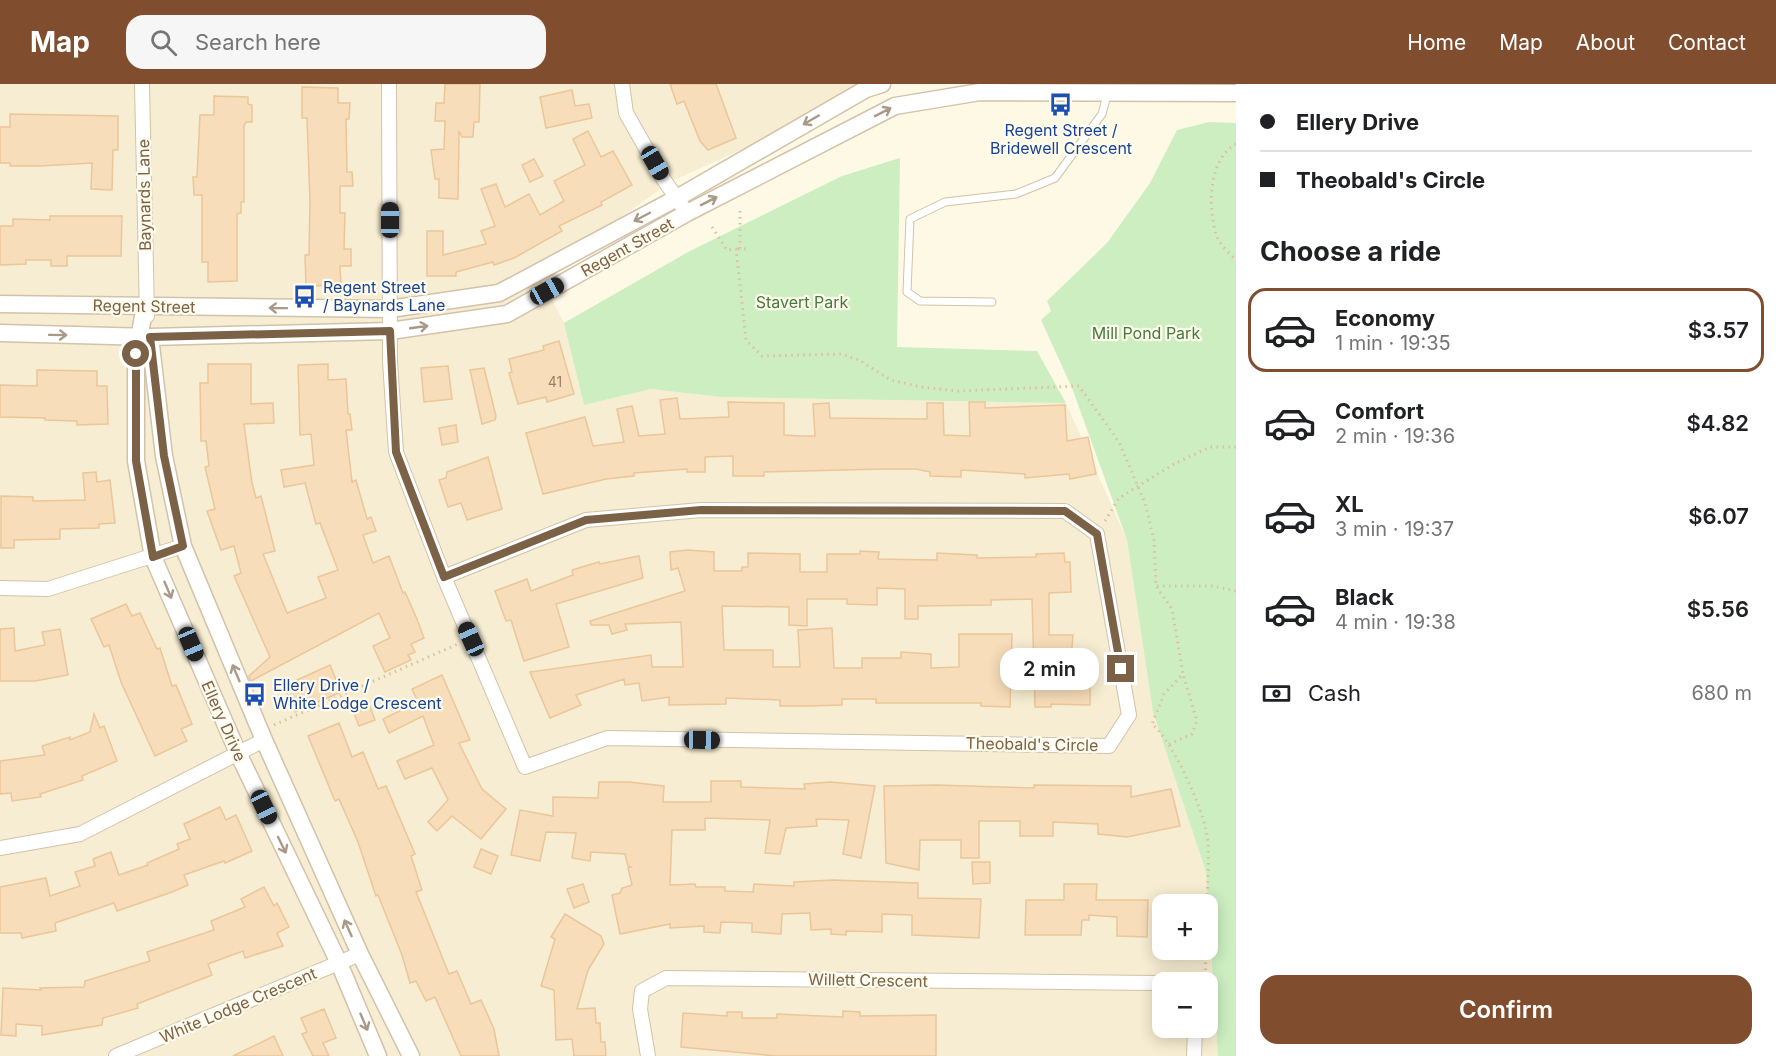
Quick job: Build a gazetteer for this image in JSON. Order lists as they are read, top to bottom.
{
  "streets": {
    "street": [
      "Baynards Lane",
      "Regent Street",
      "Ellery Drive",
      "Theobald's Circle",
      "Willett Crescent",
      "White Lodge Crescent"
    ]
  },
  "crossings": [
    ["Baynards Lane", "Regent Street"],
    ["Baynards Lane", "Ellery Drive"],
    ["Regent Street", "Ellery Drive"],
    ["Regent Street", "Theobald's Circle"],
    ["Ellery Drive", "White Lodge Crescent"]
  ],
  "parks": ["Stavert Park", "Mill Pond Park"],
  "places": {
    "bus stop": ["Regent Street / Bridewell Crescent", "Regent Street / Baynards Lane", "Ellery Drive / White Lodge Crescent"]
  },
  "house_numbers": ["41"],
  "page": {
    "header": "Map",
    "search": "Search here",
    "nav": [
      "Home",
      "Map",
      "About",
      "Contact"
    ],
    "banner": ["Ellery Drive", "Theobald's Circle"],
    "heading": "Choose a ride",
    "list": [
      {
        "name": "Economy",
        "note": "1 min · 19:35",
        "value": "$3.57"
      },
      {
        "name": "Comfort",
        "note": "2 min · 19:36",
        "value": "$4.82"
      },
      {
        "name": "XL",
        "note": "3 min · 19:37",
        "value": "$6.07"
      },
      {
        "name": "Black",
        "note": "4 min · 19:38",
        "value": "$5.56"
      }
    ],
    "bubble": "2 min",
    "pay": ["Cash", "680 m"],
    "map_buttons": ["+", "−"],
    "buttons": "Confirm"
  }
}
